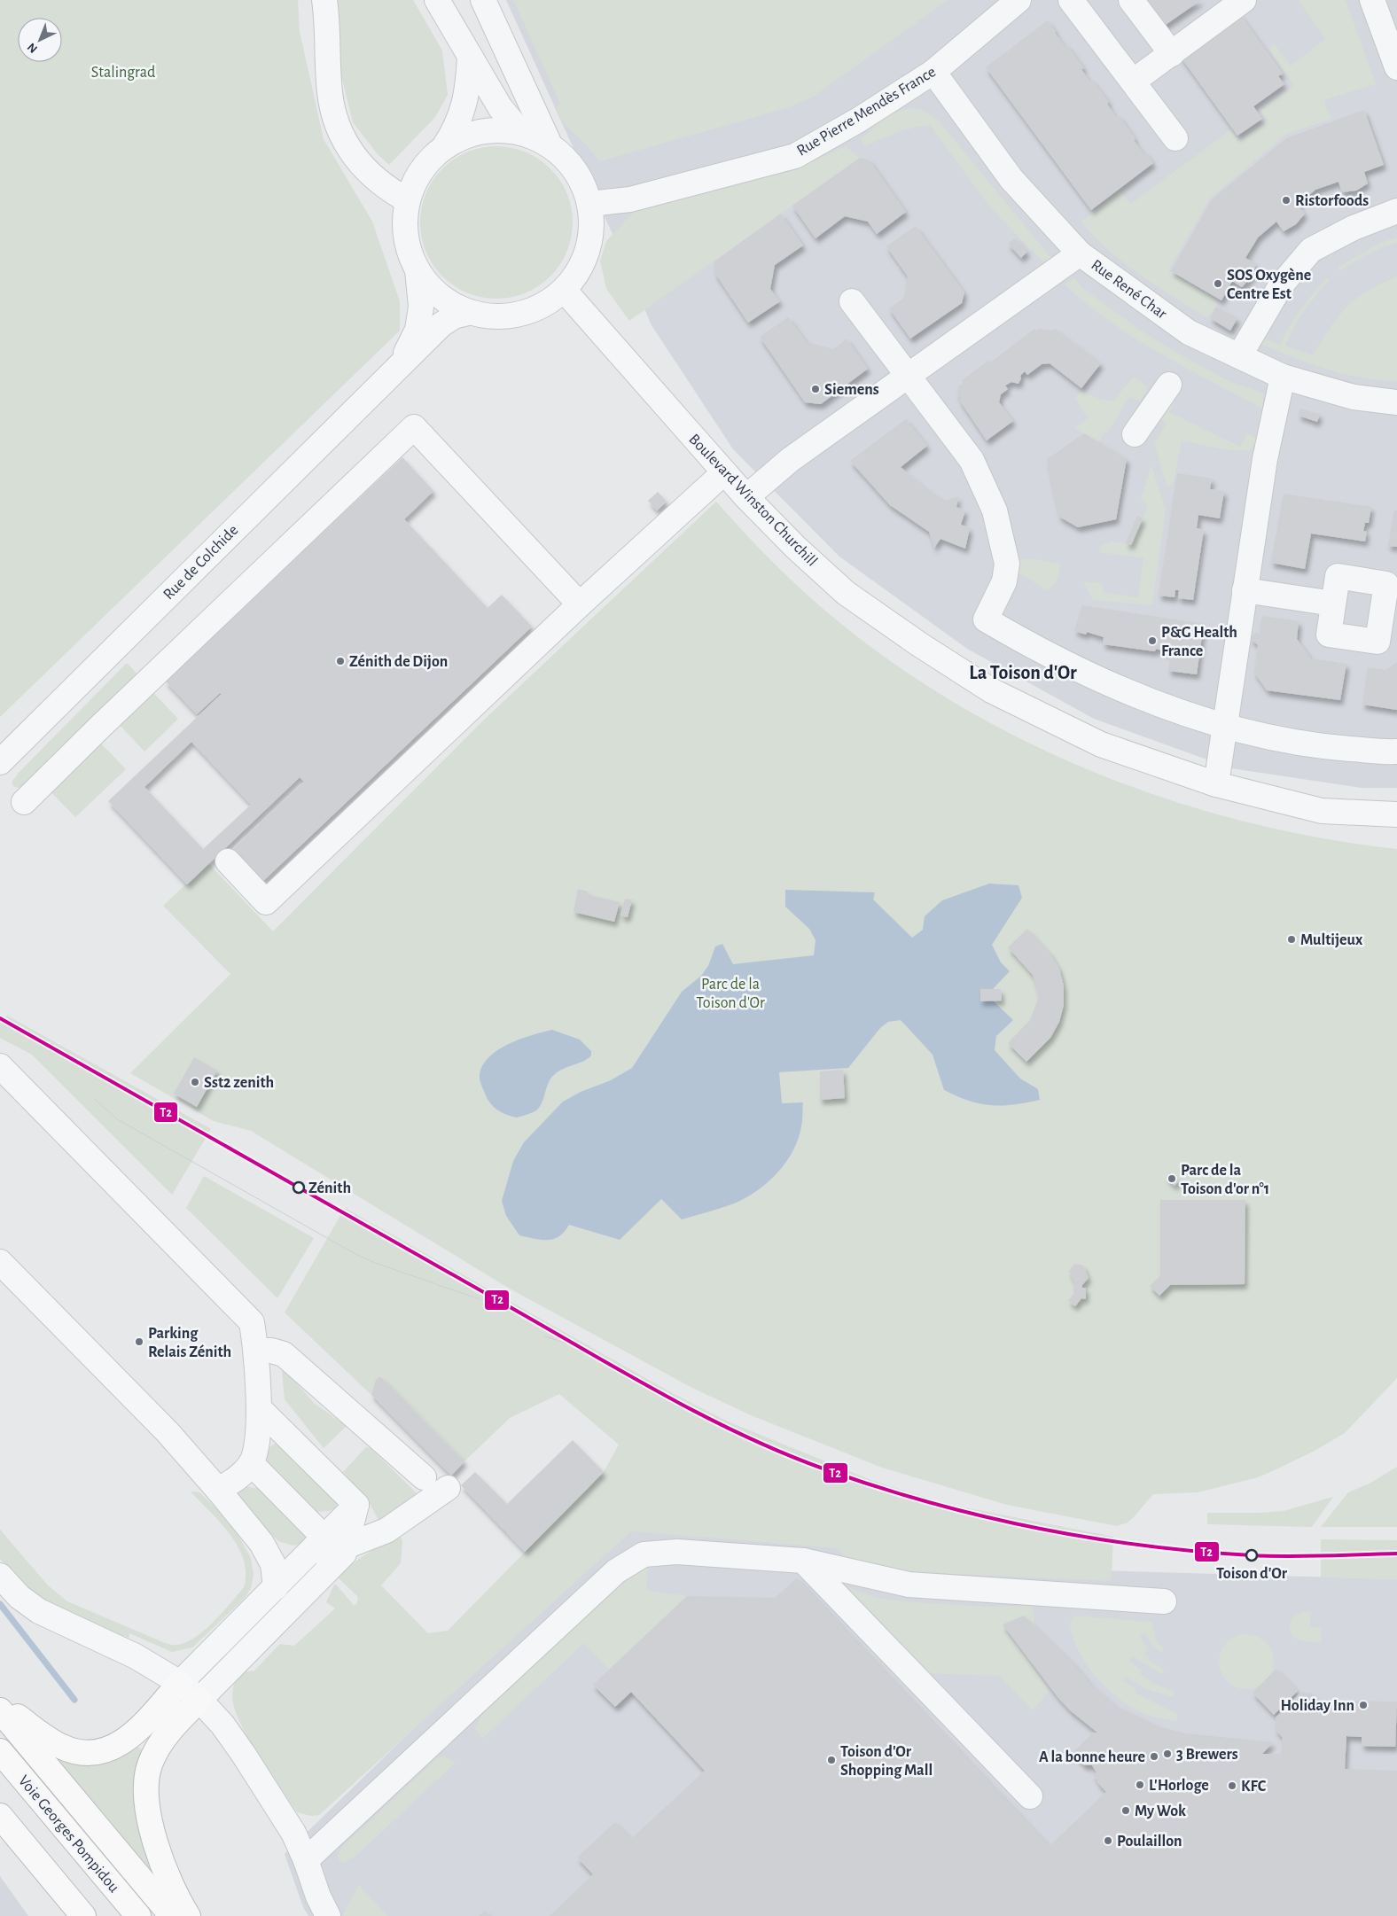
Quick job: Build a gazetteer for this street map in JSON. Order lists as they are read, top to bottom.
{
  "streets": {
    "highway": ["Voie Georges Pompidou"],
    "street": [
      "Rue Pierre Mendès France",
      "Rue René Char",
      "Boulevard Winston Churchill",
      "Rue de Colchide"
    ]
  },
  "crossings": [
    ["Rue Pierre Mendès France", "Rue René Char"]
  ],
  "districts": ["La Toison d'Or"],
  "parks": ["Stalingrad", "Parc de la Toison d'Or"],
  "places": [
    "Ristorfoods",
    "SOS Oxygène Centre Est",
    "Siemens",
    "P&G Health France",
    "Zénith de Dijon",
    "Multijeux",
    "Sst2 zenith",
    "Parc de la Toison d'or n°1",
    "Zénith",
    "Parking Relais Zénith",
    "Toison d'Or",
    "Holiday Inn",
    "3 Brewers",
    "A la bonne heure",
    "Toison d'Or Shopping Mall",
    "L'Horloge",
    "KFC",
    "My Wok",
    "Poulaillon"
  ],
  "lines": ["transit line T2"],
  "north": "bottom left"
}
